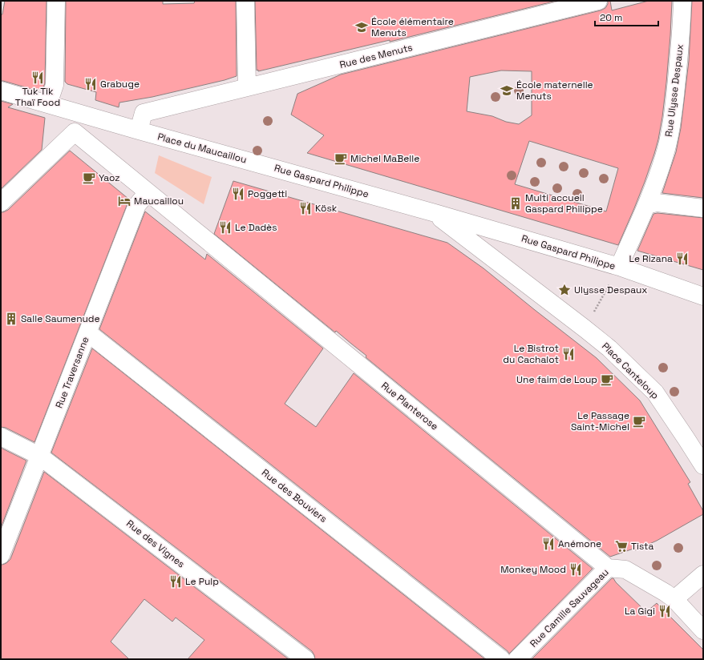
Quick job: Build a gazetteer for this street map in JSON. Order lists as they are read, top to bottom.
{
  "streets": {
    "street": [
      "Rue des Menuts",
      "Rue Ulysse Despaux",
      "Place du Maucaillou",
      "Rue Gaspard Philippe",
      "Place Canteloup",
      "Rue Traversanne",
      "Rue Planterose",
      "Rue des Bouviers",
      "Rue des Vignes",
      "Rue Camille Sauvageau"
    ]
  },
  "crossings": [
    ["Rue Ulysse Despaux", "Rue Gaspard Philippe"],
    ["Place du Maucaillou", "Rue Gaspard Philippe"],
    ["Rue Gaspard Philippe", "Place Canteloup"],
    ["Rue Traversanne", "Rue Planterose"],
    ["Rue Traversanne", "Rue des Bouviers"],
    ["Rue Traversanne", "Rue des Vignes"],
    ["Rue Planterose", "Rue Camille Sauvageau"]
  ],
  "places": {
    "school or university": ["École élémentaire Menuts", "École maternelle Menuts"],
    "restaurant": [
      "Tuk Tik Thaï Food",
      "Grabuge",
      "Poggetti",
      "Kösk",
      "Le Dadès",
      "Le Rizana",
      "Le Bistrot du Cachalot",
      "Anémone",
      "Monkey Mood",
      "Le Pulp",
      "La Gigi"
    ],
    "cafe": [
      "Michel MaBelle",
      "Yaoz",
      "Une faim de Loup",
      "Le Passage Saint-Michel"
    ],
    "hotel": ["Maucaillou"],
    "building": ["Multi accueil Gaspard Philippe", "Salle Saumenude"],
    "place": ["Ulysse Despaux"],
    "supermarket": ["Tista"]
  },
  "scale_bar": "20 m"
}
